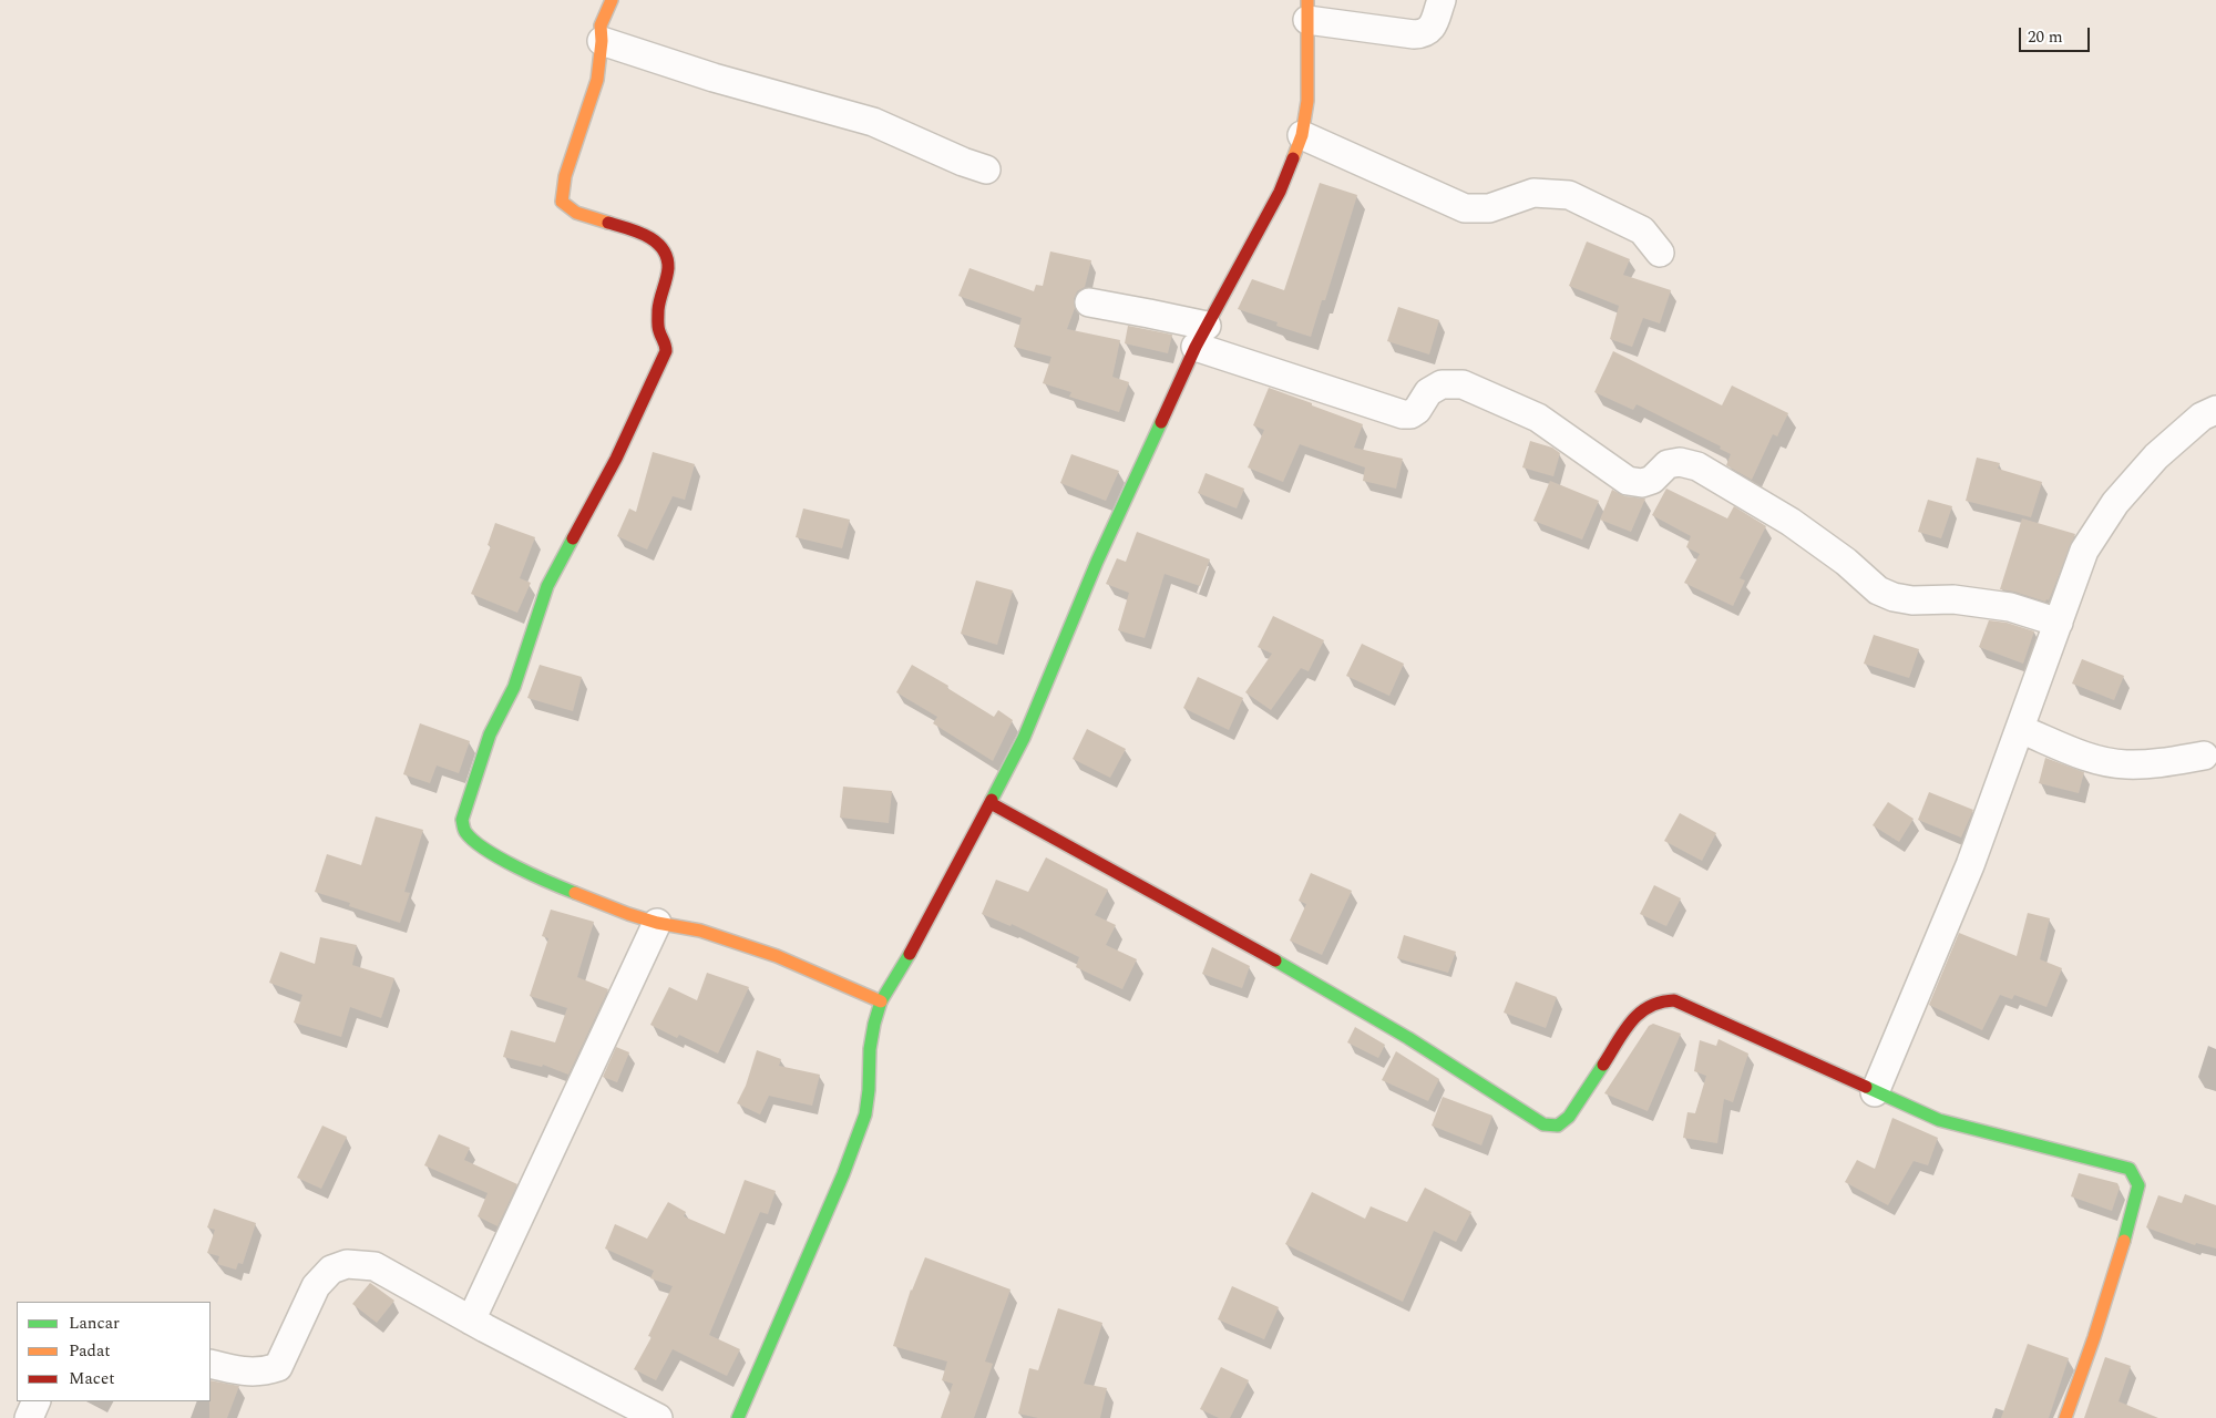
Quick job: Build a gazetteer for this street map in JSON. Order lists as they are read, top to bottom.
{
  "legend": ["Lancar", "Padat", "Macet"],
  "scale_bar": "20 m"
}
